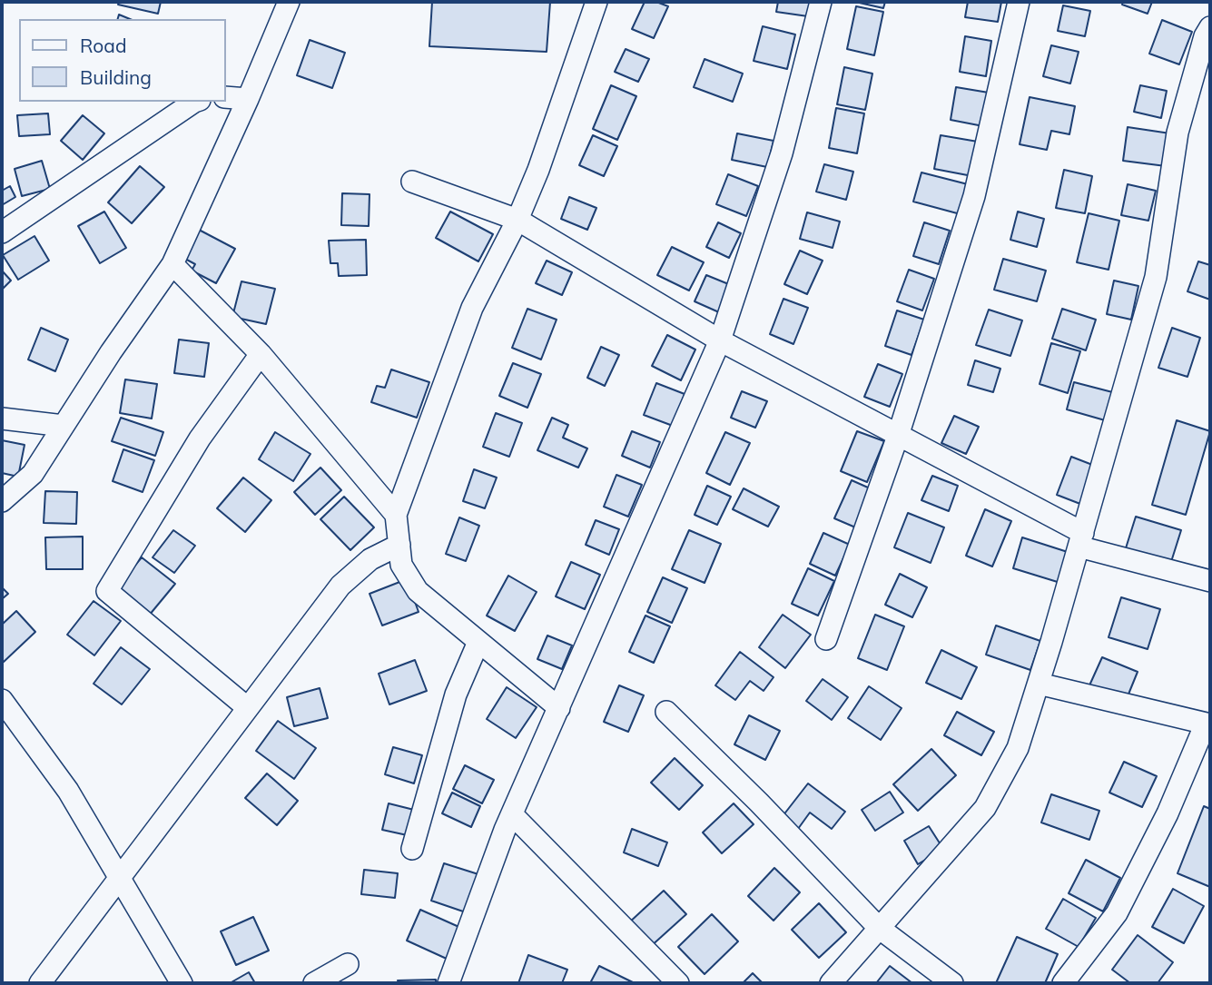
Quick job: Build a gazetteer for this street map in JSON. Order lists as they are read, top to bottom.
{
  "legend": ["Road", "Building"]
}
